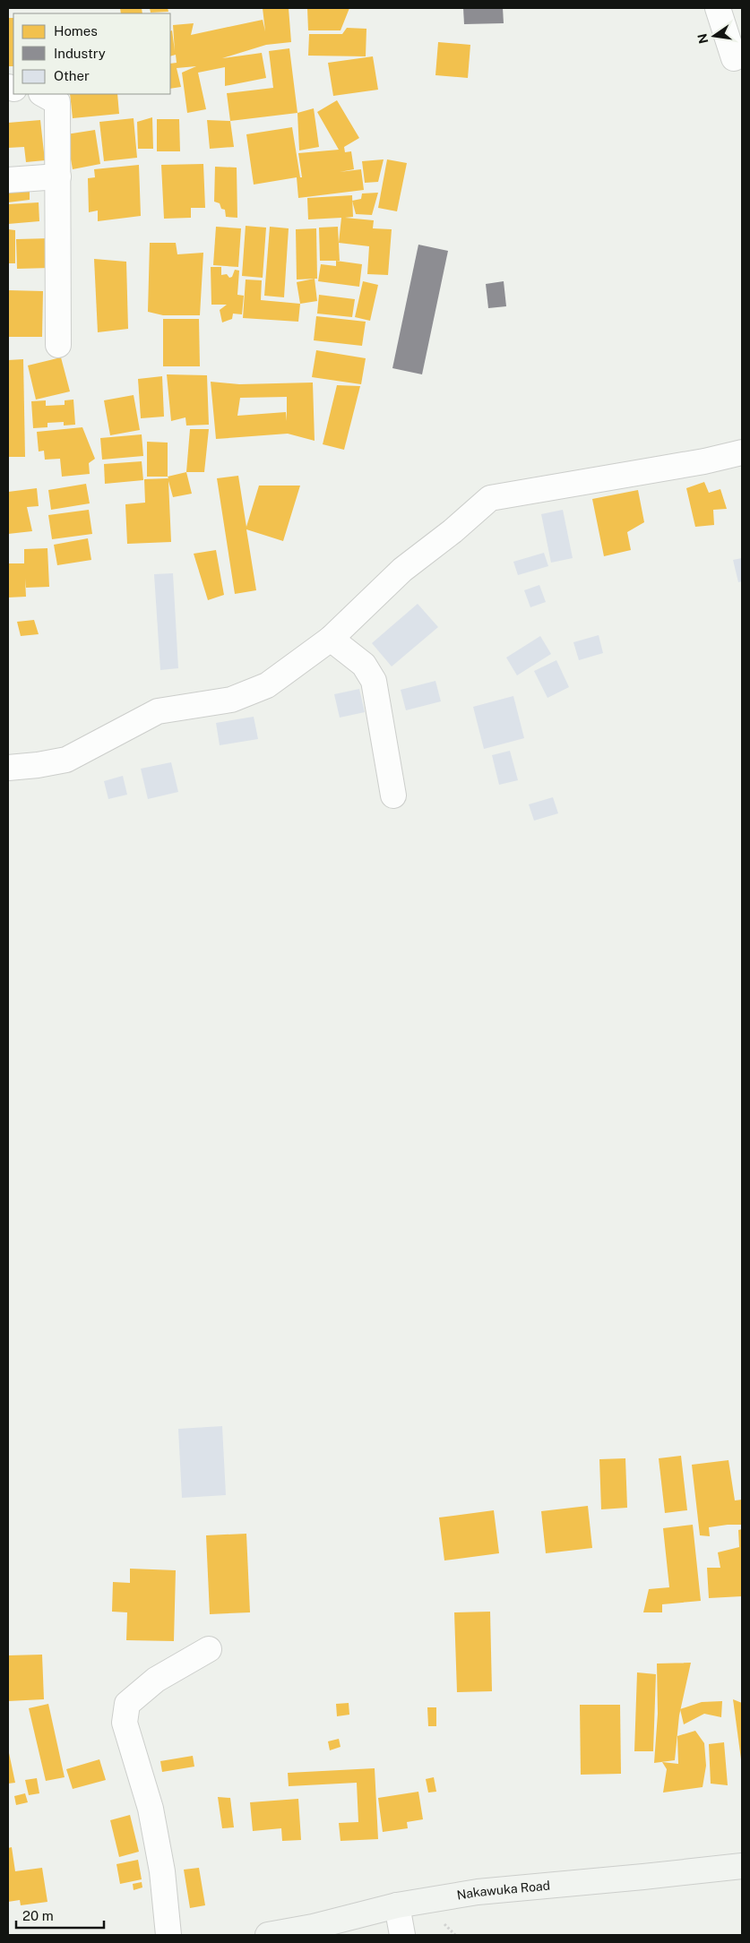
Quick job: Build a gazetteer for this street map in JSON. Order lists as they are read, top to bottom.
{
  "streets": {
    "main road": ["Nakawuka Road"]
  },
  "legend": ["Homes", "Industry", "Other"],
  "scale_bar": "20 m",
  "north": "left"
}
